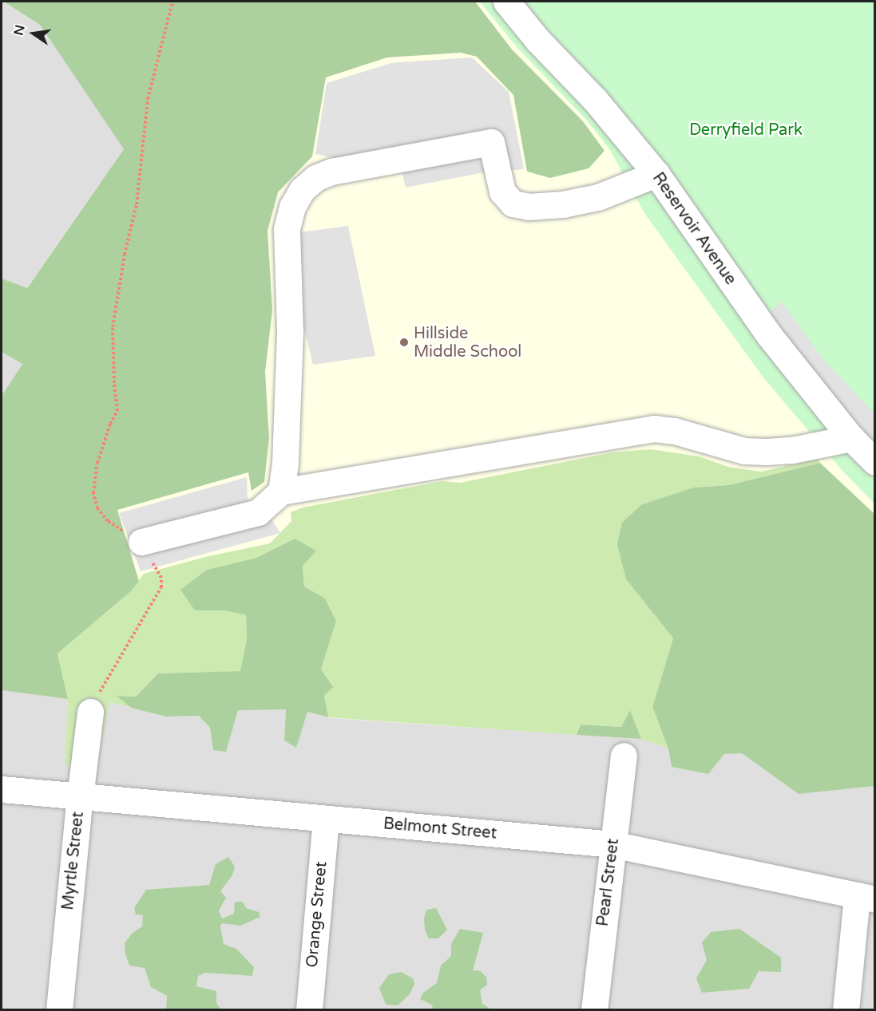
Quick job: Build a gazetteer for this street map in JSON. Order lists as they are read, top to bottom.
{
  "streets": {
    "street": [
      "Reservoir Avenue",
      "Belmont Street",
      "Myrtle Street",
      "Pearl Street",
      "Orange Street"
    ]
  },
  "crossings": [
    ["Belmont Street", "Myrtle Street"],
    ["Belmont Street", "Pearl Street"],
    ["Belmont Street", "Orange Street"]
  ],
  "parks": ["Derryfield Park"],
  "places": ["Hillside Middle School"],
  "north": "left"
}
